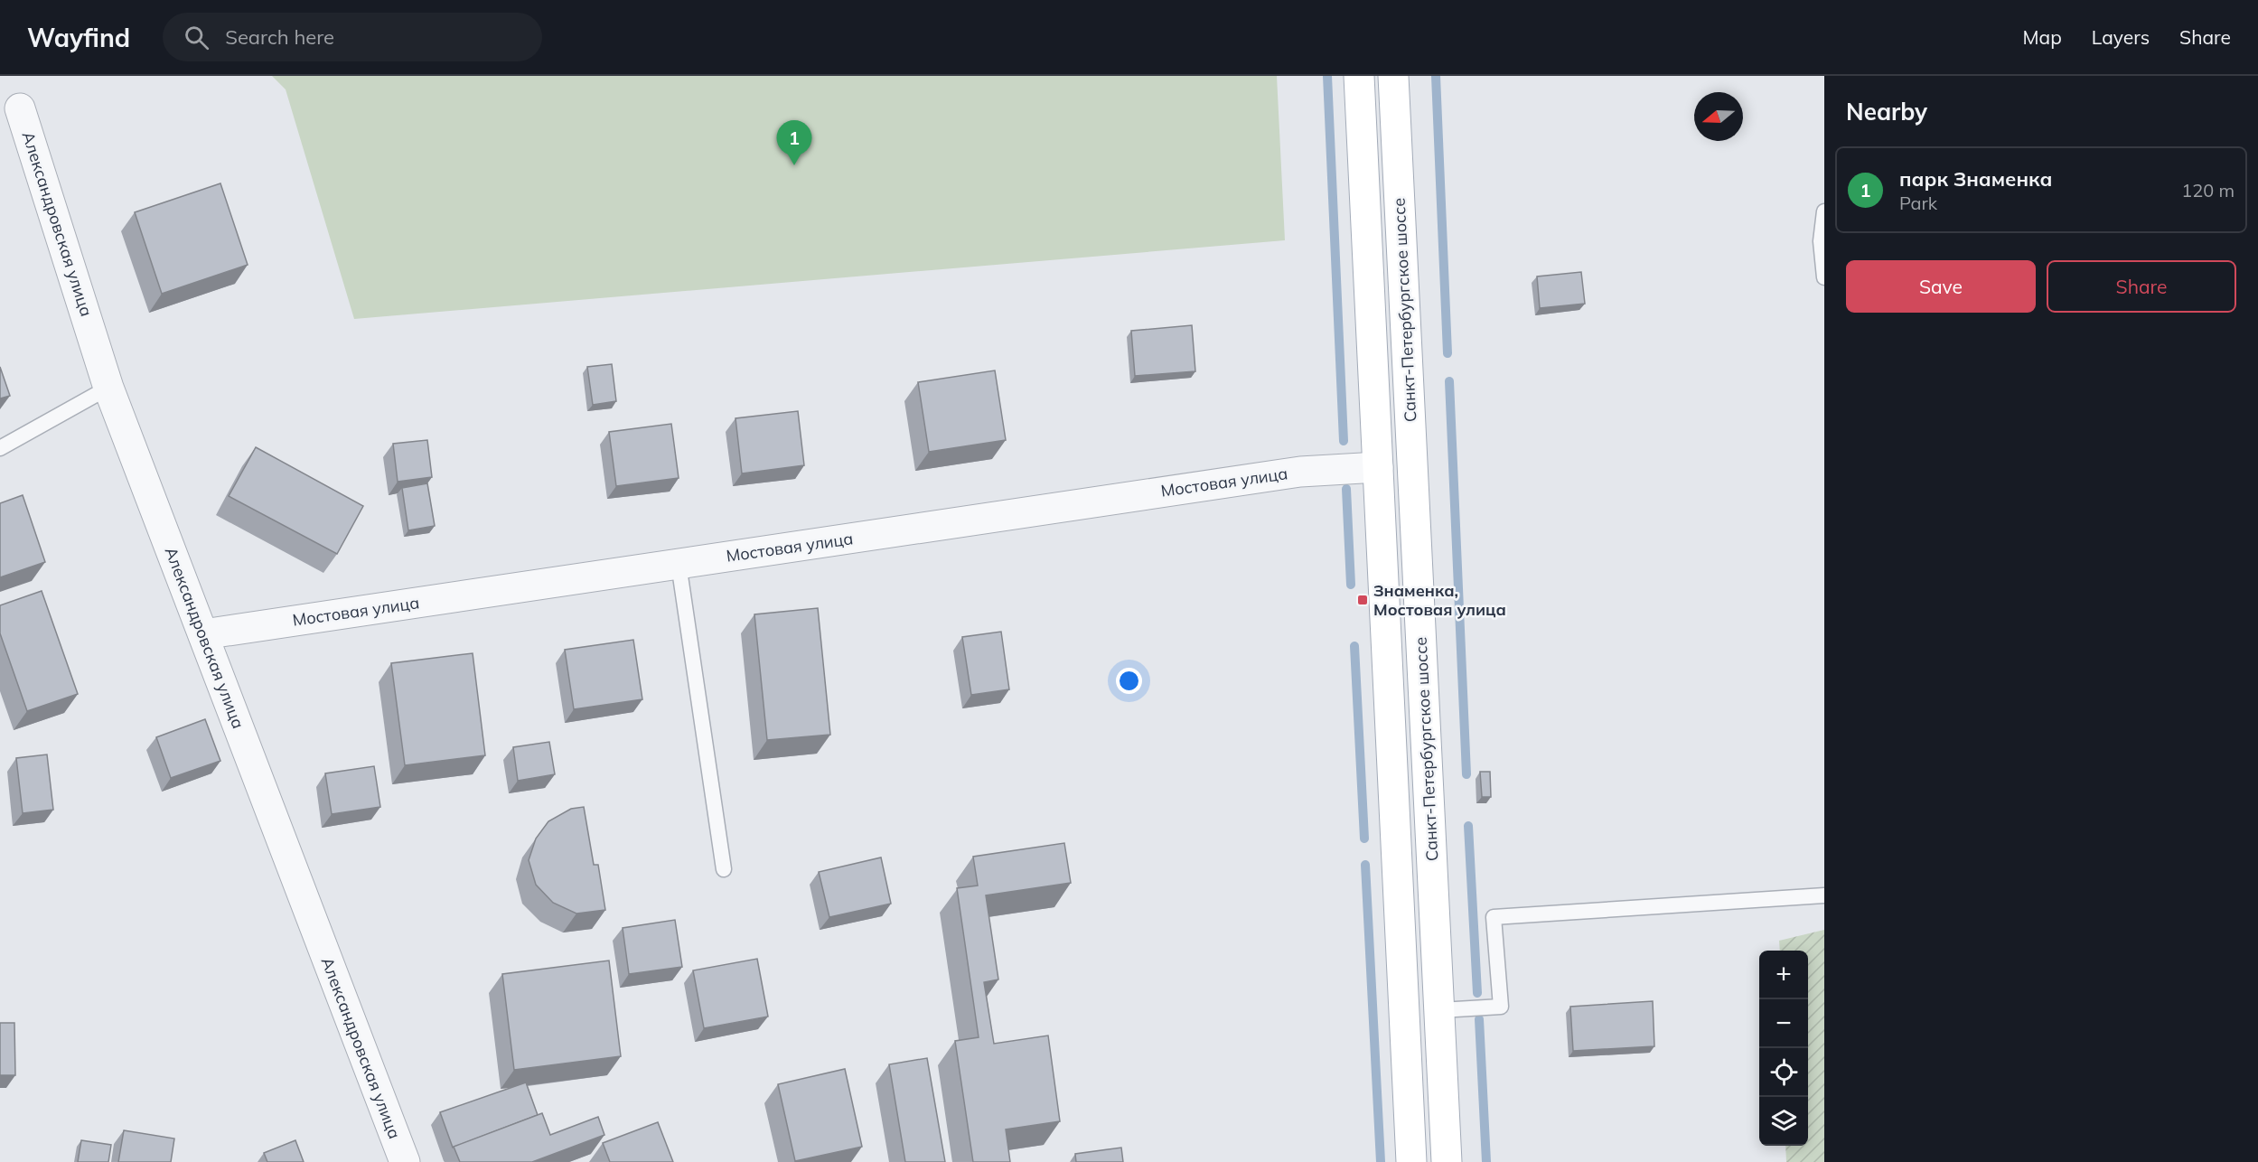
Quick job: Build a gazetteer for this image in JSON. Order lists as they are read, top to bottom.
{
  "streets": {
    "main road": ["Санкт-Петербургское шоссе"],
    "street": ["Александровская улица", "Мостовая улица"]
  },
  "crossings": [
    ["Александровская улица", "Мостовая улица"]
  ],
  "places": {
    "transit": ["Знаменка, Мостовая улица"]
  },
  "north": "left",
  "page": {
    "header": "Wayfind",
    "search": "Search here",
    "nav": ["Map", "Layers", "Share"],
    "heading": "Nearby",
    "pins": "1",
    "list": [
      {
        "mark": "1",
        "name": "парк Знаменка",
        "note": "Park",
        "value": "120 m"
      }
    ],
    "buttons": ["Save", "Share"],
    "map_buttons": ["+", "−"]
  }
}
